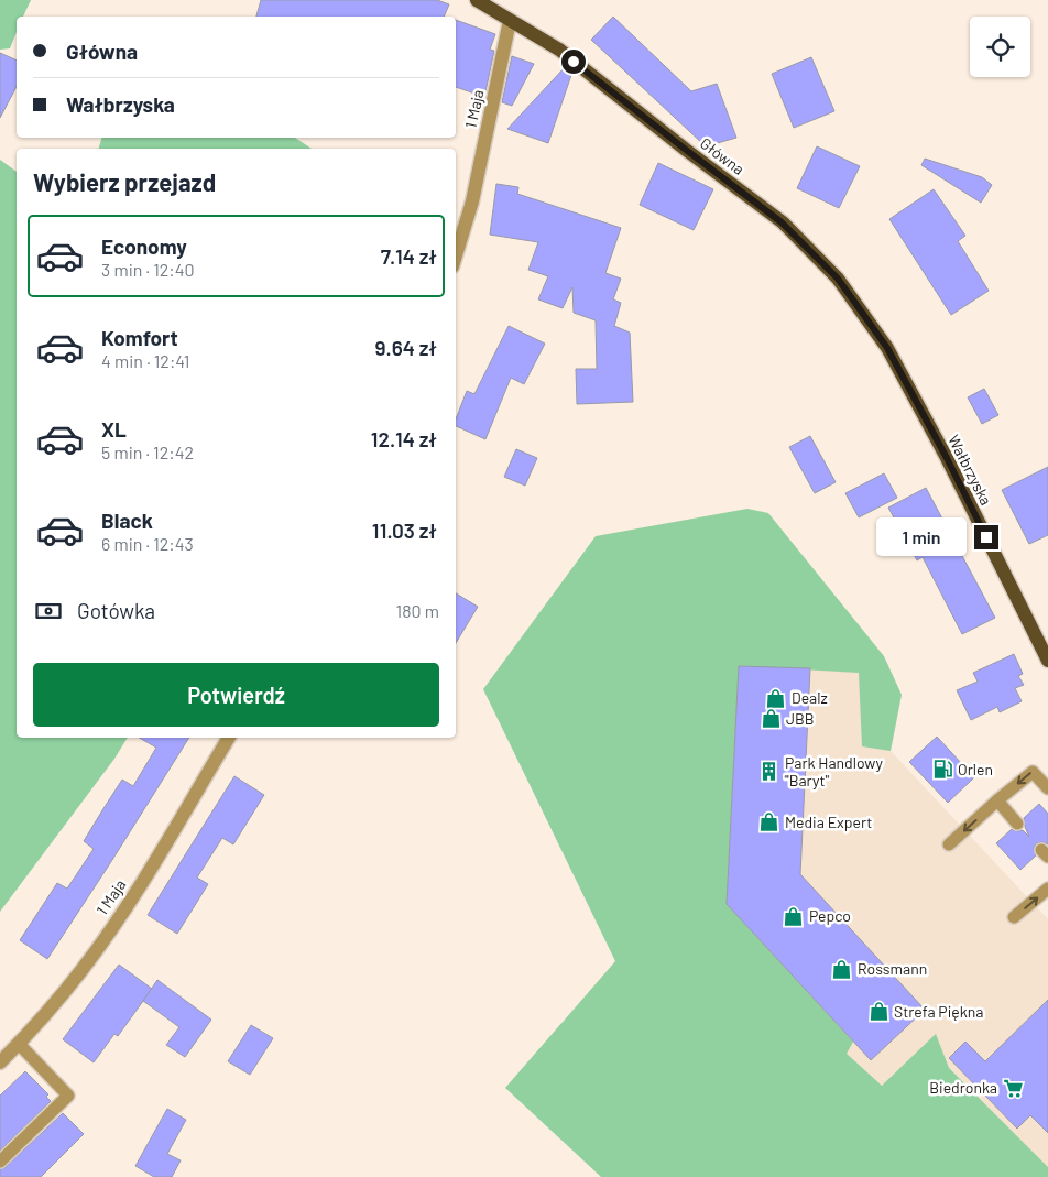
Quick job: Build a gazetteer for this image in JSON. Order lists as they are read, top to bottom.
{
  "streets": {
    "main road": ["Główna", "Wałbrzyska"],
    "street": ["1 Maja"]
  },
  "crossings": [
    ["1 Maja", "Główna"],
    ["Główna", "Wałbrzyska"]
  ],
  "places": {
    "shop": [
      "Dealz",
      "JBB",
      "Media Expert",
      "Pepco",
      "Rossmann",
      "Strefa Piękna"
    ],
    "fuel station": ["Orlen"],
    "building": ["Park Handlowy \"Baryt\""],
    "supermarket": ["Biedronka"]
  },
  "page": {
    "banner": ["Główna", "Wałbrzyska"],
    "heading": "Wybierz przejazd",
    "list": [
      {
        "name": "Economy",
        "note": "3 min · 12:40",
        "value": "7.14 zł"
      },
      {
        "name": "Komfort",
        "note": "4 min · 12:41",
        "value": "9.64 zł"
      },
      {
        "name": "XL",
        "note": "5 min · 12:42",
        "value": "12.14 zł"
      },
      {
        "name": "Black",
        "note": "6 min · 12:43",
        "value": "11.03 zł"
      }
    ],
    "bubble": "1 min",
    "pay": ["Gotówka", "180 m"],
    "buttons": "Potwierdź"
  }
}
